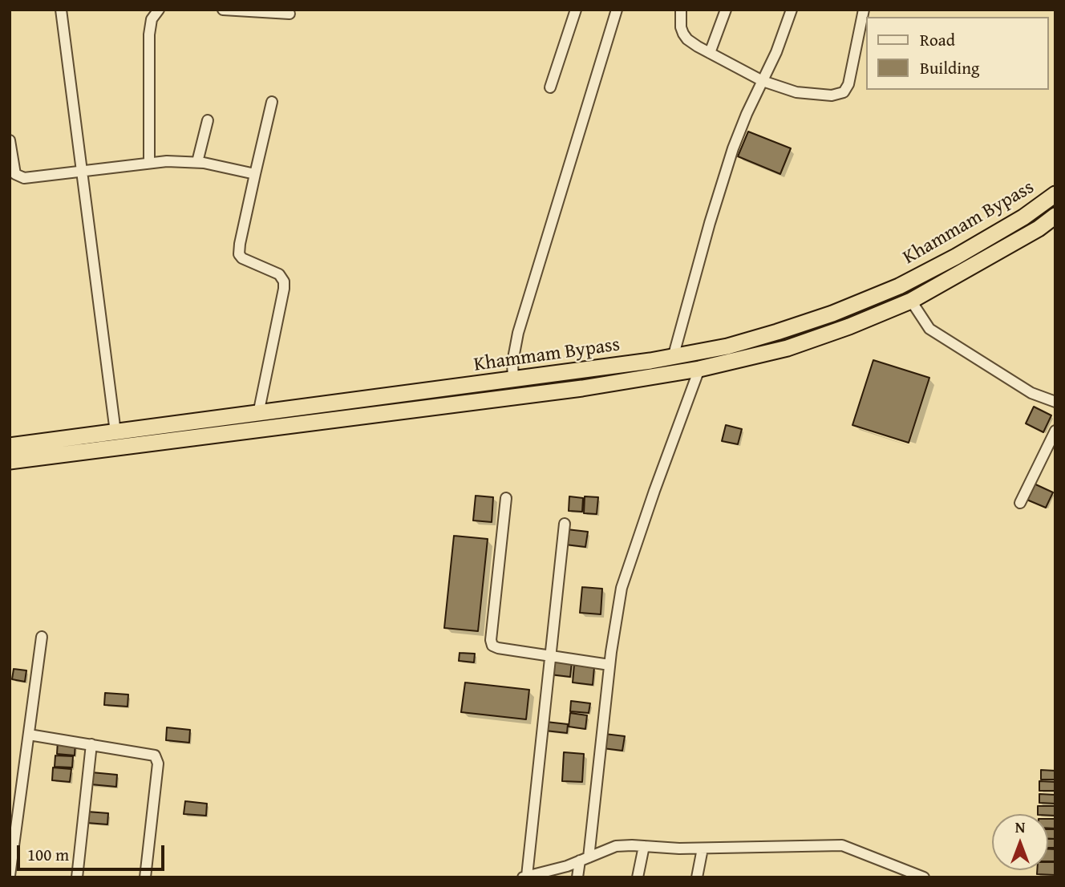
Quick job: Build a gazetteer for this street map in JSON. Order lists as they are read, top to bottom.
{
  "streets": {
    "highway": ["Khammam Bypass"]
  },
  "legend": ["Road", "Building"],
  "scale_bar": "100 m",
  "north": "top"
}
